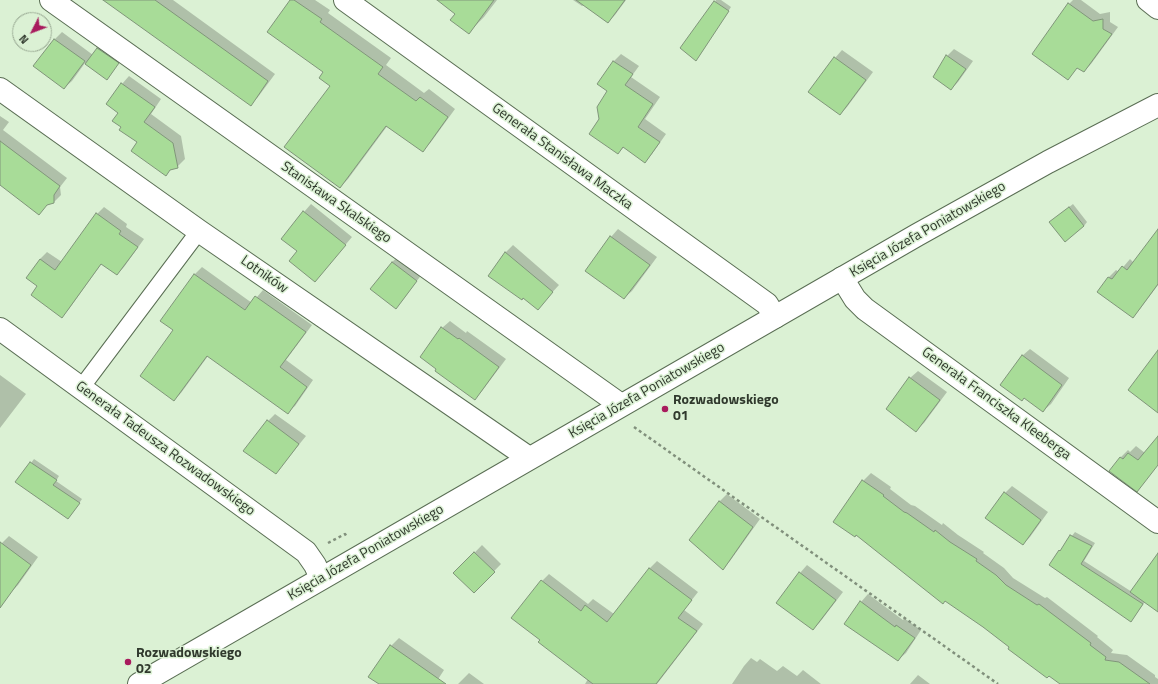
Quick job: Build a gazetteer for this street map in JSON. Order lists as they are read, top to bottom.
{
  "streets": {
    "street": [
      "Generała Stanisława Maczka",
      "Stanisława Skalskiego",
      "Księcia Józefa Poniatowskiego",
      "Lotników",
      "Generała Franciszka Kleeberga",
      "Generała Tadeusza Rozwadowskiego"
    ]
  },
  "crossings": [
    ["Generała Stanisława Maczka", "Księcia Józefa Poniatowskiego"],
    ["Stanisława Skalskiego", "Księcia Józefa Poniatowskiego"],
    ["Księcia Józefa Poniatowskiego", "Lotników"],
    ["Księcia Józefa Poniatowskiego", "Generała Franciszka Kleeberga"],
    ["Księcia Józefa Poniatowskiego", "Generała Tadeusza Rozwadowskiego"]
  ],
  "places": ["Rozwadowskiego 01", "Rozwadowskiego 02"],
  "north": "bottom left"
}
